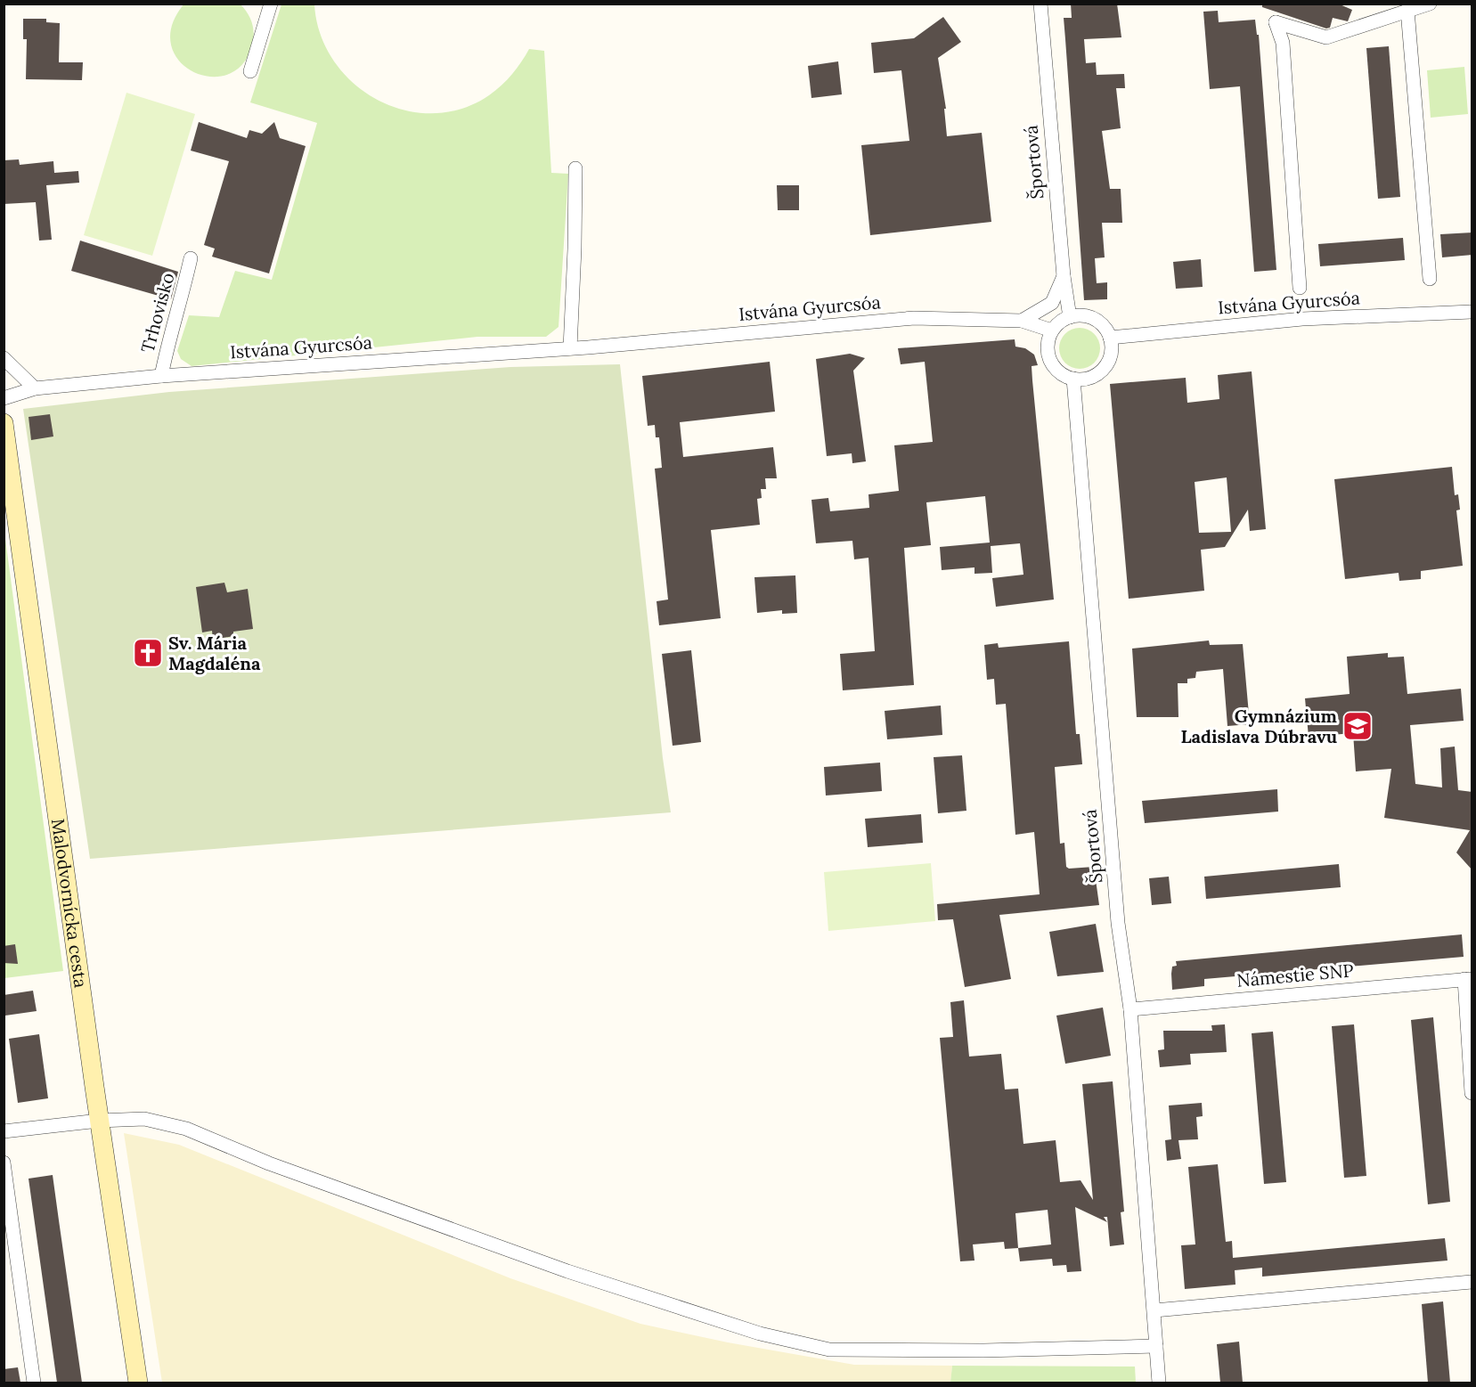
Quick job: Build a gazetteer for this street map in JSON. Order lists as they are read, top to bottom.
{
  "streets": {
    "street": [
      "Športová",
      "Istvána Gyurcsóa",
      "Trhovisko",
      "Malodvornícka cesta",
      "Námestie SNP"
    ]
  },
  "crossings": [
    ["Športová", "Istvána Gyurcsóa"],
    ["Športová", "Námestie SNP"],
    ["Istvána Gyurcsóa", "Trhovisko"]
  ],
  "places": {
    "church": ["Sv. Mária Magdaléna"],
    "school or university": ["Gymnázium Ladislava Dúbravu"]
  }
}
